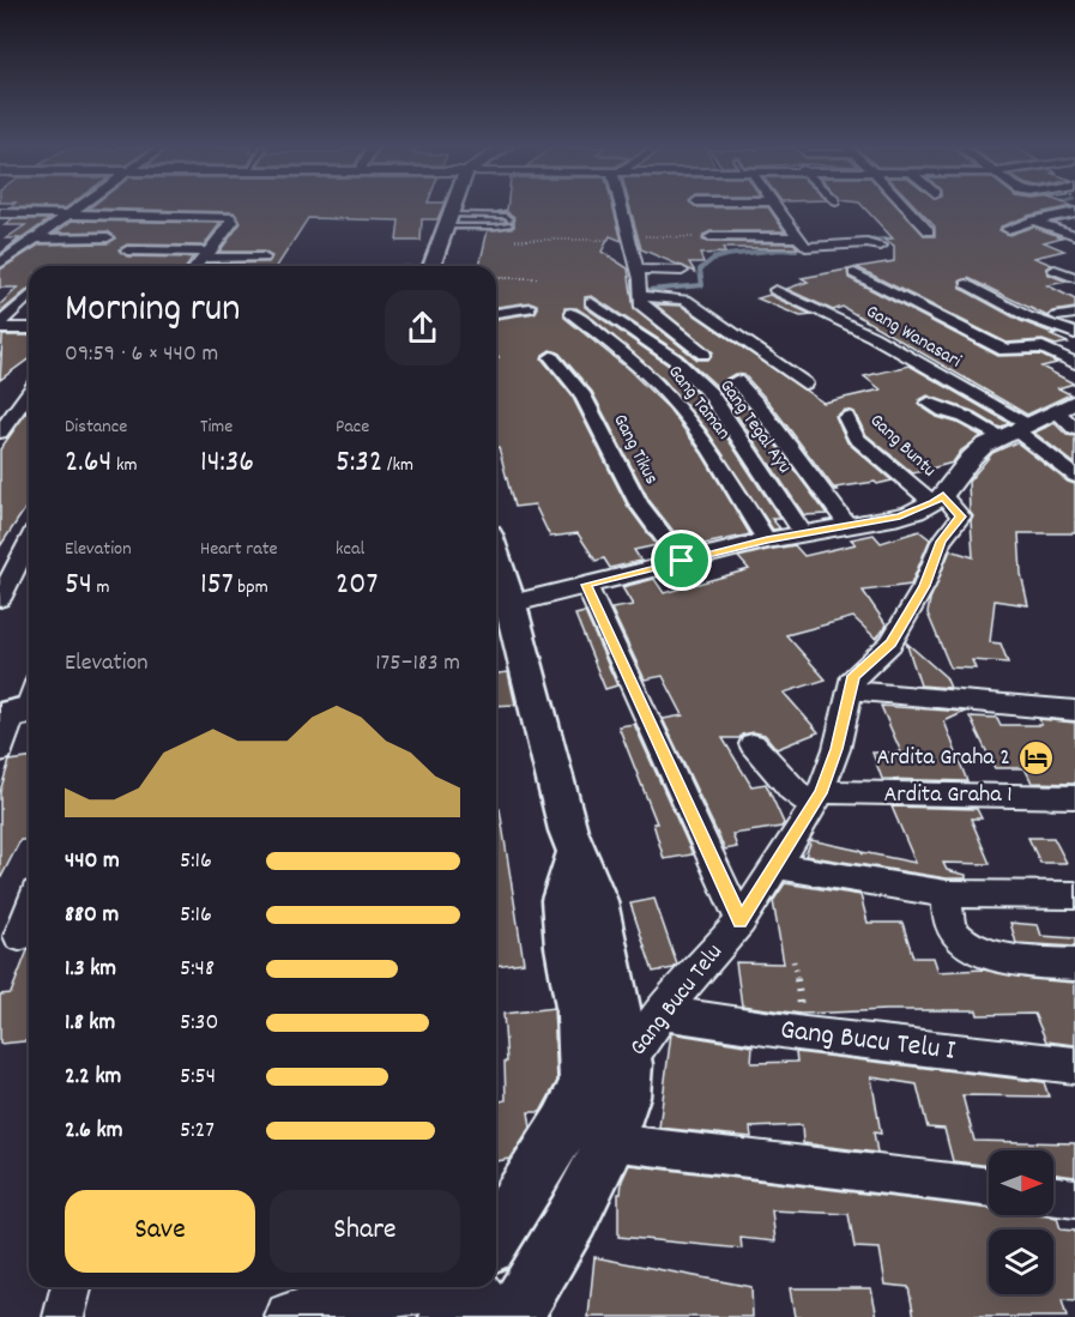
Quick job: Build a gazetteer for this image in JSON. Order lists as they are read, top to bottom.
{
  "streets": {
    "street": [
      "Gang Wanasari",
      "Gang Taman",
      "Gang Tegal Ayu",
      "Gang Buntu",
      "Gang Tikus",
      "Ardita Graha 1",
      "Gang Bucu Telu",
      "Gang Bucu Telu I"
    ]
  },
  "crossings": [
    ["Gang Buntu", "Gang Bucu Telu"],
    ["Ardita Graha 1", "Gang Bucu Telu"],
    ["Gang Bucu Telu", "Gang Bucu Telu I"]
  ],
  "places": {
    "hotel": ["Ardita Graha 2"]
  },
  "north": "right",
  "page": {
    "heading": ["Morning run", "09:59 · 6 × 440 m"],
    "stats": [
      ["Distance", "2.64 km"],
      ["Time", "14:36"],
      ["Pace", "5:32 /km"],
      ["Elevation", "54 m"],
      ["Heart rate", "157 bpm"],
      ["kcal", "207"]
    ],
    "chart": ["Elevation", "175–183 m"],
    "list": [
      {
        "name": "440 m",
        "note": "5:16"
      },
      {
        "name": "880 m",
        "note": "5:16"
      },
      {
        "name": "1.3 km",
        "note": "5:48"
      },
      {
        "name": "1.8 km",
        "note": "5:30"
      },
      {
        "name": "2.2 km",
        "note": "5:54"
      },
      {
        "name": "2.6 km",
        "note": "5:27"
      }
    ],
    "buttons": ["Save", "Share"]
  }
}
